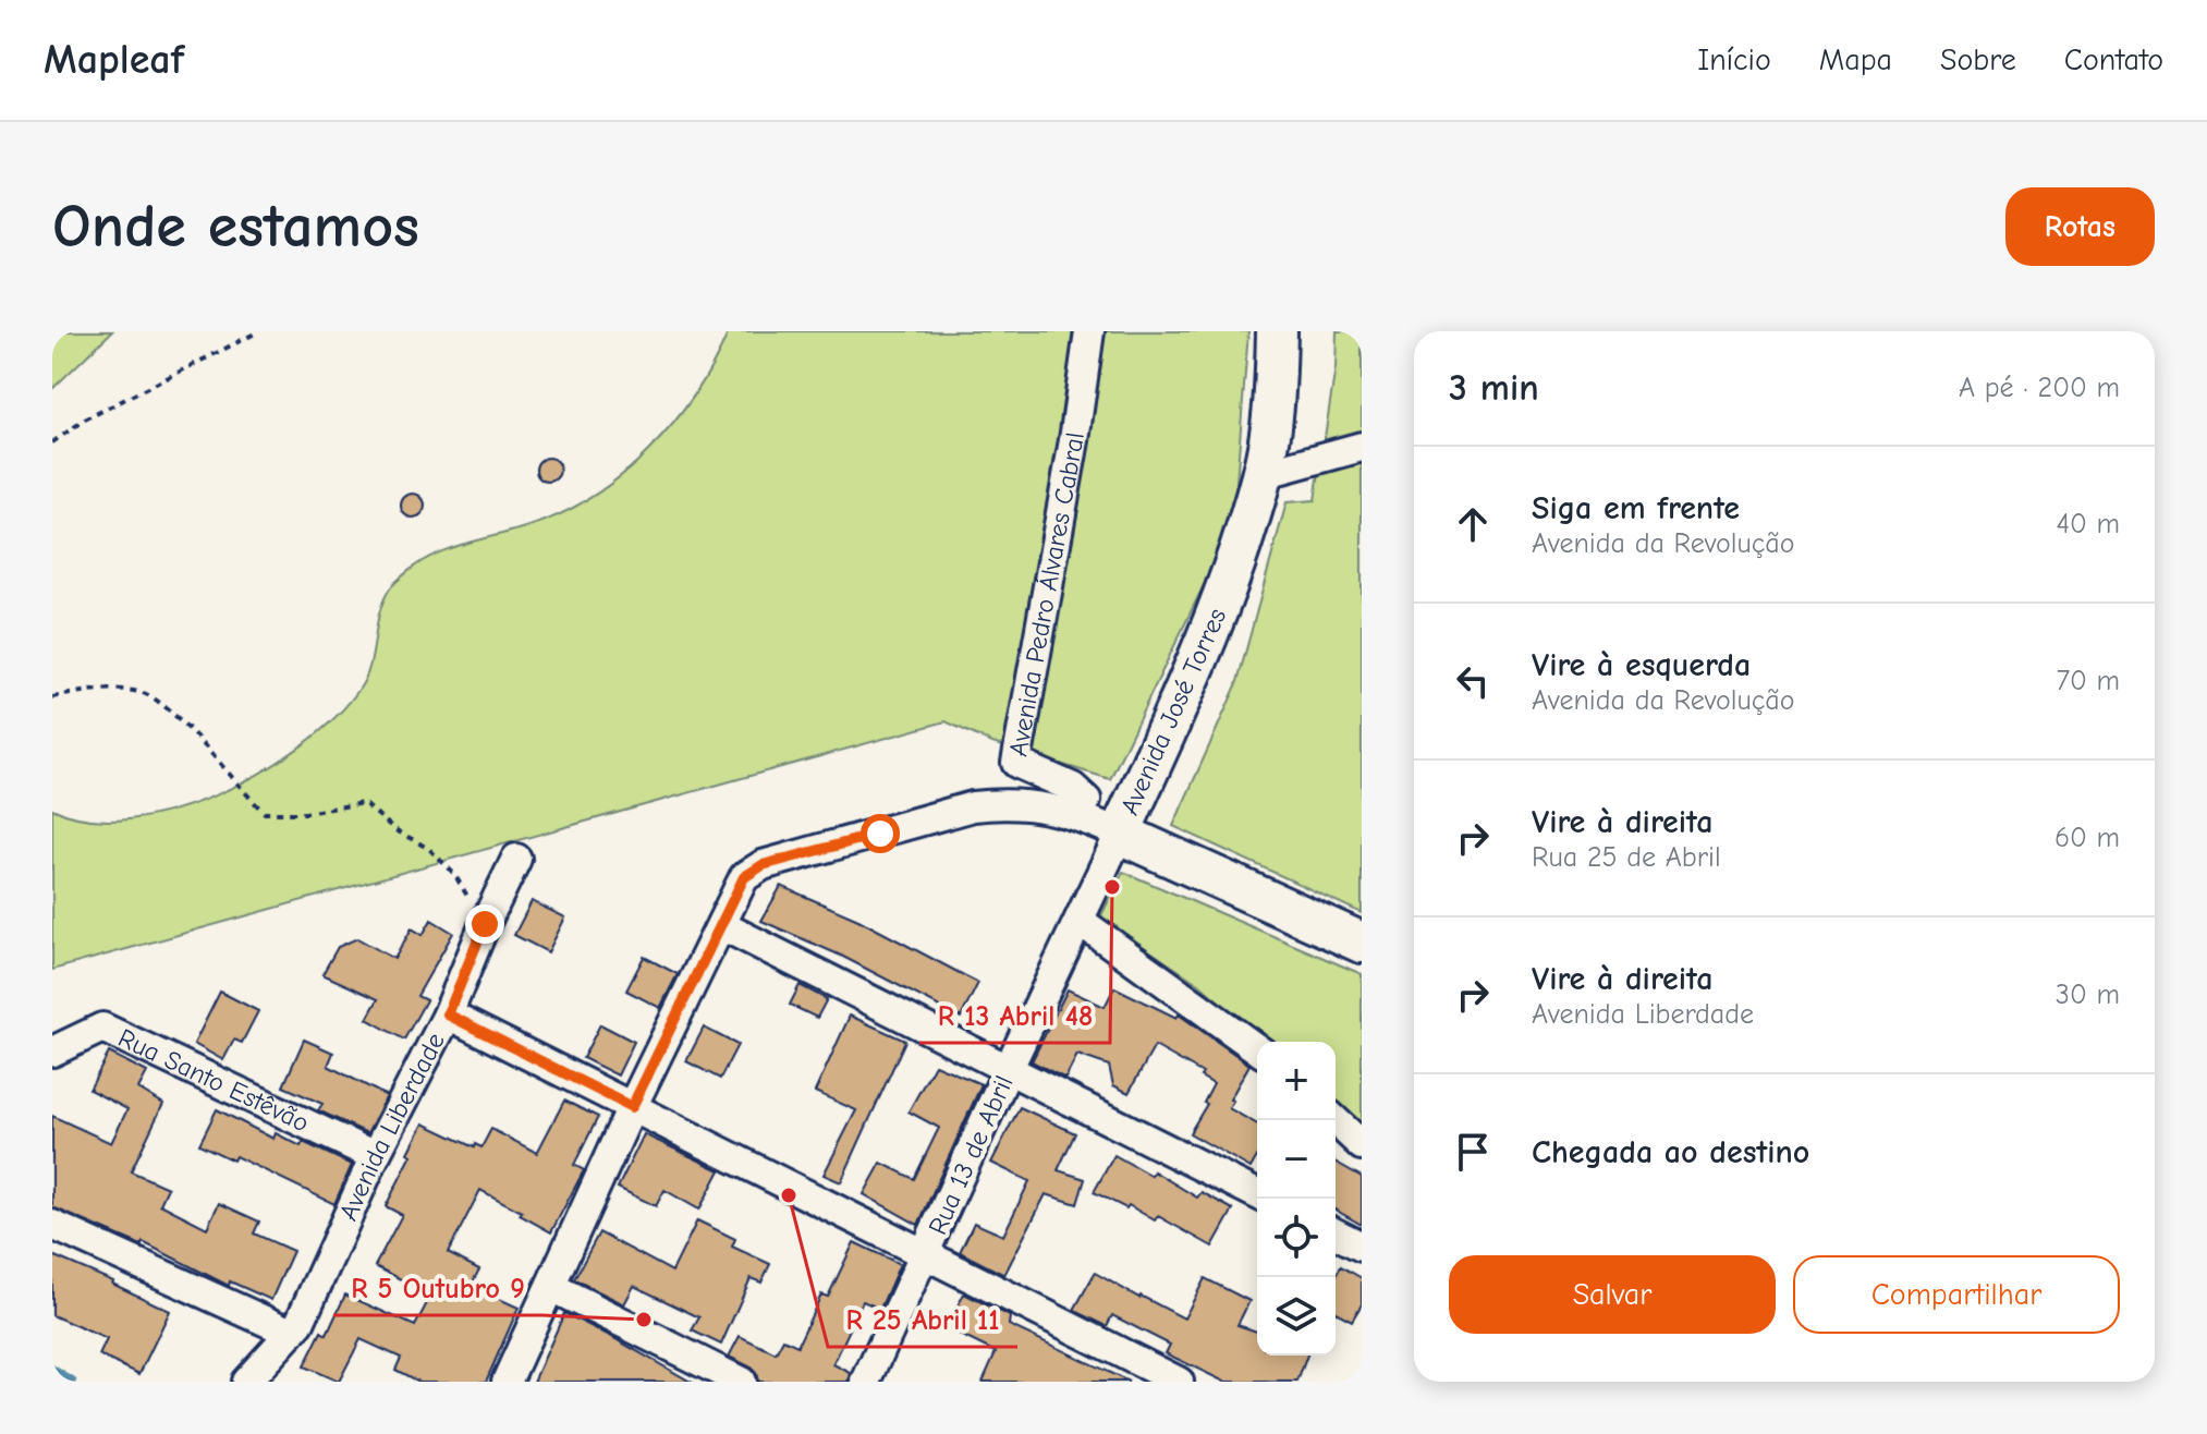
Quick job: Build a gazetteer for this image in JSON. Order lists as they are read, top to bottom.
{
  "streets": {
    "street": [
      "Avenida Pedro Álvares Cabral",
      "Avenida José Torres",
      "Rua Santo Estêvão",
      "Avenida Liberdade",
      "Rua 13 de Abril"
    ]
  },
  "crossings": [
    ["Avenida José Torres", "Rua 13 de Abril"],
    ["Rua Santo Estêvão", "Avenida Liberdade"]
  ],
  "places": ["R 13 Abril 48", "R 25 Abril 11", "R 5 Outubro 9"],
  "page": {
    "header": "Mapleaf",
    "nav": [
      "Início",
      "Mapa",
      "Sobre",
      "Contato"
    ],
    "buttons": [
      "Rotas",
      ["Salvar", "Compartilhar"]
    ],
    "title": "Onde estamos",
    "heading": ["3 min", "A pé · 200 m"],
    "list": [
      ["Siga em frente", "Avenida da Revolução", "40 m"],
      ["Vire à esquerda", "Avenida da Revolução", "70 m"],
      ["Vire à direita", "Rua 25 de Abril", "60 m"],
      ["Vire à direita", "Avenida Liberdade", "30 m"],
      "Chegada ao destino"
    ],
    "map_buttons": ["+", "−"]
  }
}
